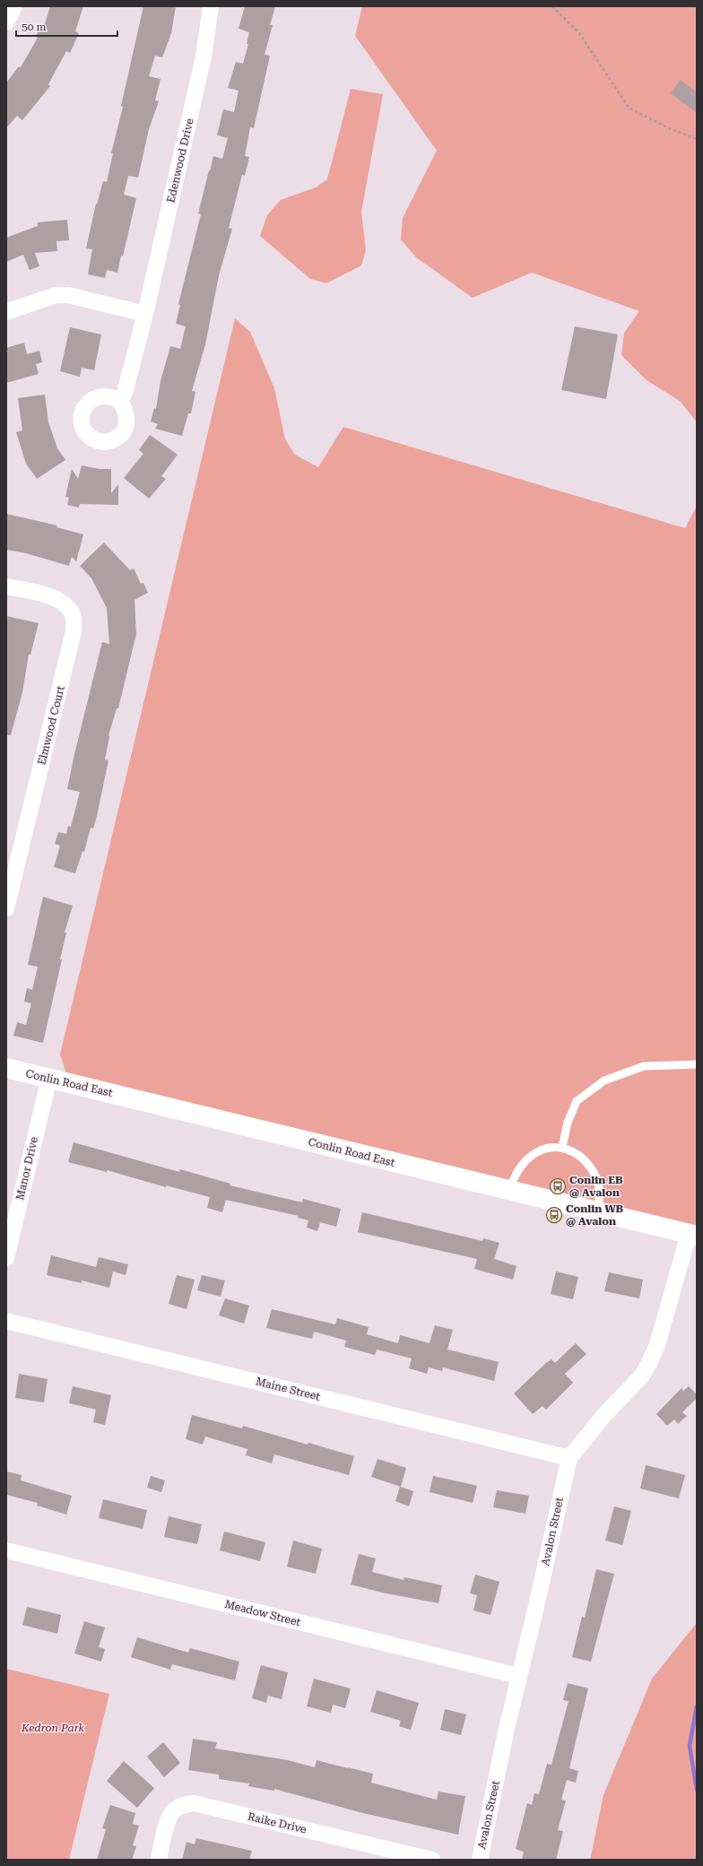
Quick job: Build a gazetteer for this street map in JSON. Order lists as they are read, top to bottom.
{
  "streets": {
    "street": [
      "Edenwood Drive",
      "Elmwood Court",
      "Conlin Road East",
      "Manor Drive",
      "Maine Street",
      "Avalon Street",
      "Meadow Street",
      "Raike Drive"
    ]
  },
  "crossings": [
    ["Conlin Road East", "Manor Drive"],
    ["Conlin Road East", "Avalon Street"],
    ["Maine Street", "Avalon Street"],
    ["Avalon Street", "Meadow Street"]
  ],
  "parks": ["Kedron Park"],
  "places": {
    "bus stop": ["Conlin EB @ Avalon", "Conlin WB @ Avalon"]
  },
  "scale_bar": "50 m"
}
